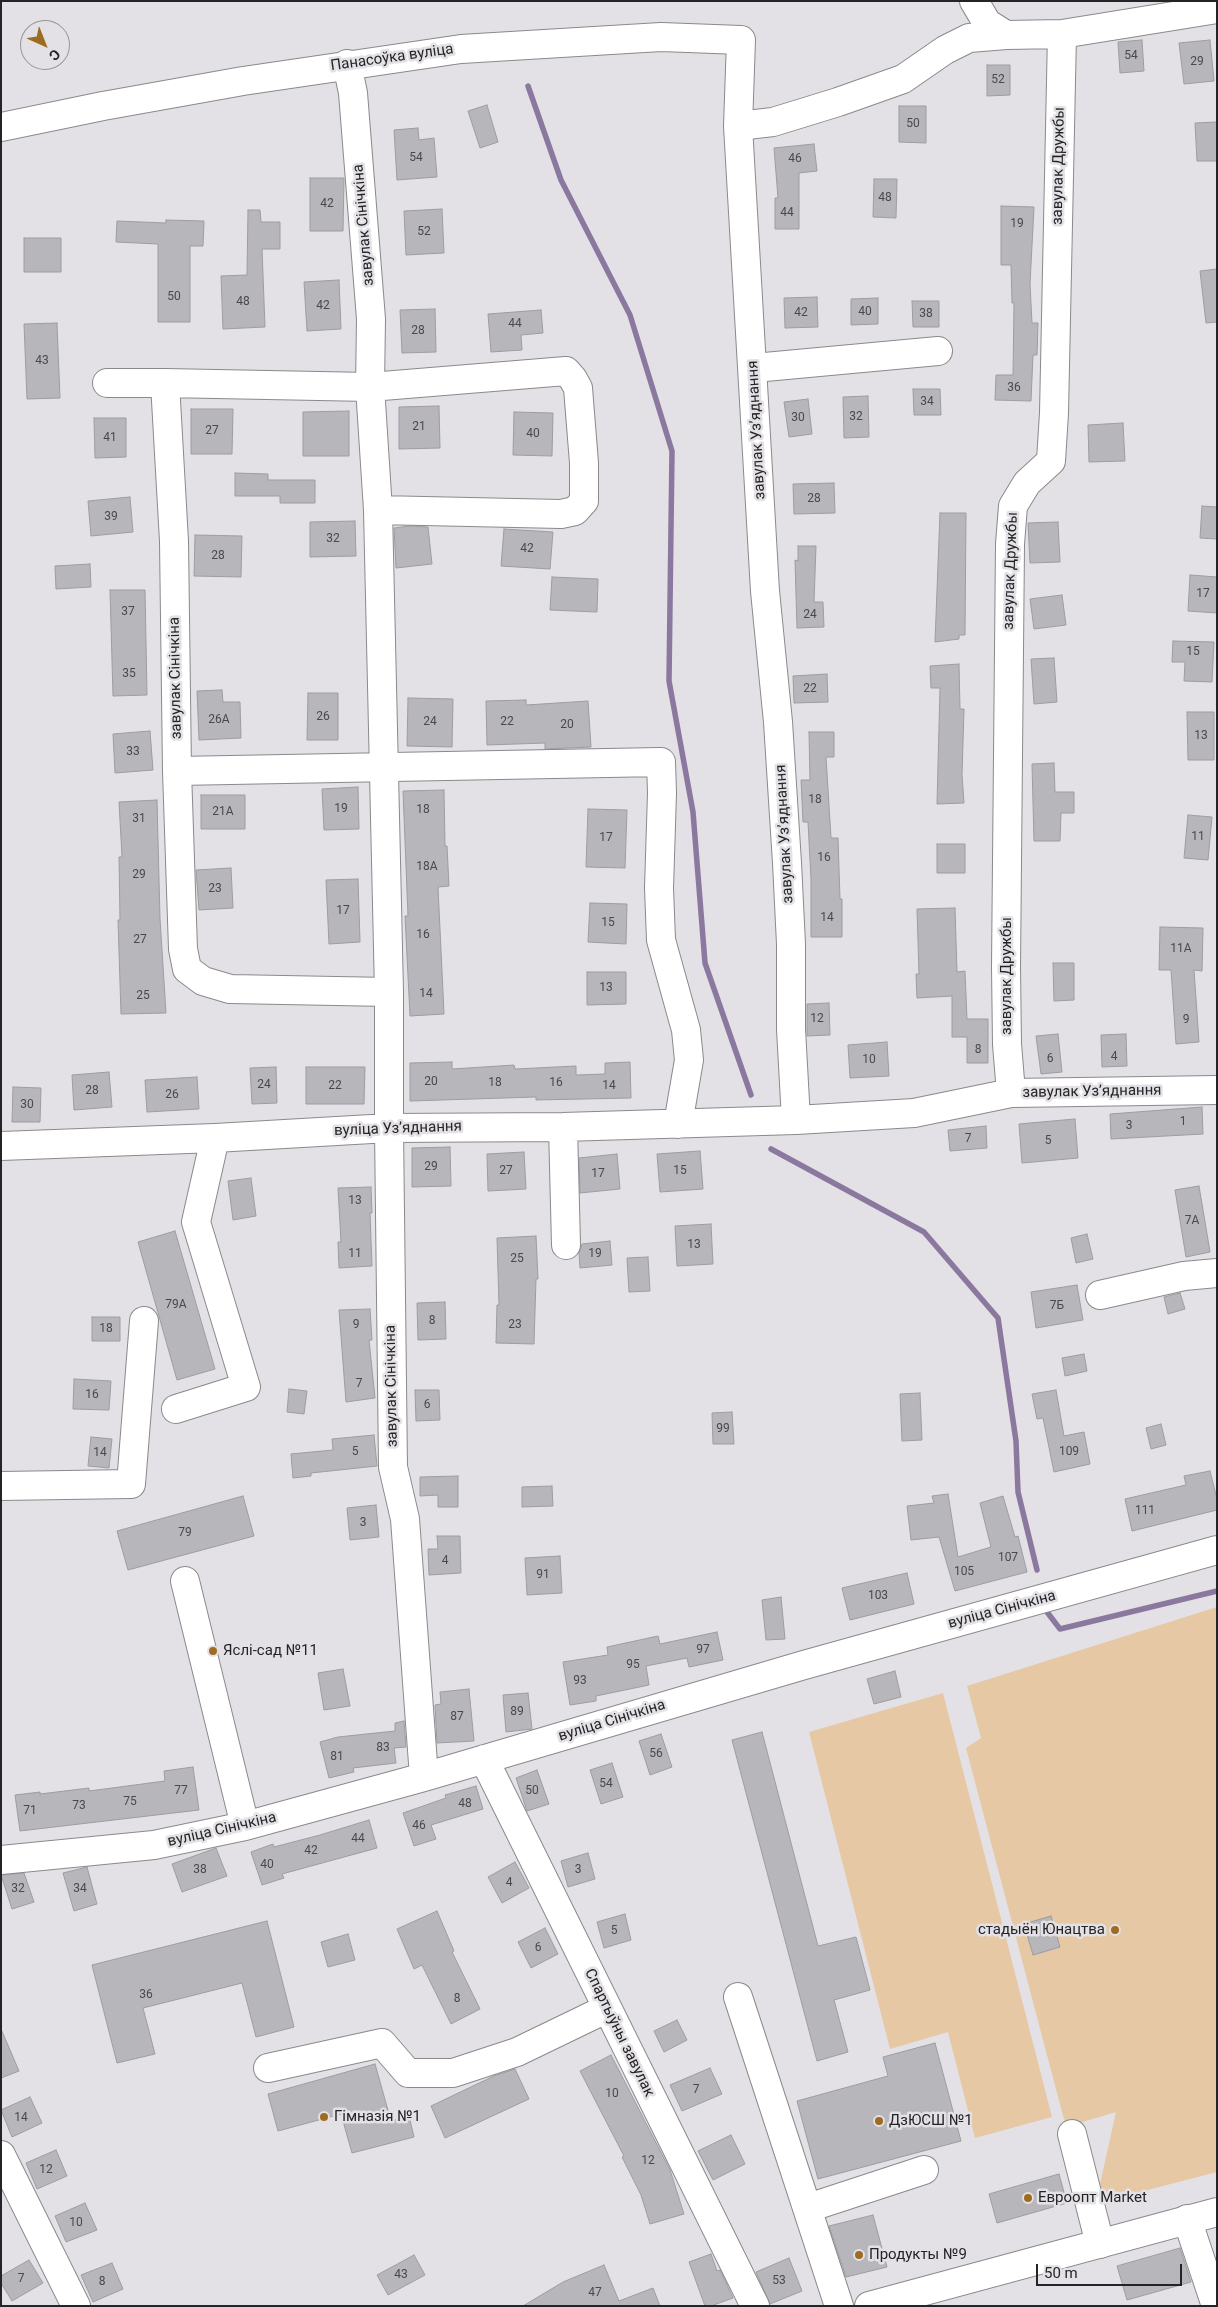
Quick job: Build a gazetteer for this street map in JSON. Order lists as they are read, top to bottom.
{
  "streets": {
    "street": [
      "Панасоўка вуліца",
      "завулак Дружбы",
      "завулак Сінічкіна",
      "завулак Узʼяднання",
      "вуліца Узʼяднання",
      "вуліца Сінічкіна",
      "Спартыўны завулак"
    ]
  },
  "crossings": [
    ["Панасоўка вуліца", "завулак Сінічкіна"],
    ["Панасоўка вуліца", "завулак Узʼяднання"],
    ["завулак Дружбы", "завулак Узʼяднання"],
    ["завулак Сінічкіна", "вуліца Узʼяднання"],
    ["завулак Сінічкіна", "вуліца Сінічкіна"],
    ["завулак Узʼяднання", "вуліца Узʼяднання"],
    ["вуліца Сінічкіна", "Спартыўны завулак"]
  ],
  "places": [
    "Яслі-сад №11",
    "стадыён Юнацтва",
    "Гімназія №1",
    "ДзЮСШ №1",
    "Евроопт Market",
    "Продукты №9"
  ],
  "house_numbers": [
    "54",
    "29",
    "52",
    "50",
    "54",
    "46",
    "48",
    "42",
    "44",
    "19",
    "52",
    "50",
    "48",
    "42",
    "40",
    "42",
    "38",
    "44",
    "28",
    "43",
    "36",
    "34",
    "32",
    "30",
    "21",
    "27",
    "40",
    "41",
    "28",
    "39",
    "32",
    "42",
    "28",
    "17",
    "37",
    "24",
    "15",
    "35",
    "22",
    "26",
    "26А",
    "24",
    "22",
    "20",
    "13",
    "33",
    "18",
    "19",
    "18",
    "21А",
    "31",
    "11",
    "17",
    "16",
    "18А",
    "29",
    "23",
    "17",
    "14",
    "15",
    "16",
    "27",
    "11А",
    "13",
    "14",
    "25",
    "12",
    "9",
    "8",
    "4",
    "6",
    "10",
    "20",
    "18",
    "16",
    "24",
    "22",
    "14",
    "28",
    "26",
    "30",
    "1",
    "3",
    "7",
    "5",
    "29",
    "27",
    "15",
    "17",
    "13",
    "7А",
    "13",
    "11",
    "19",
    "25",
    "79А",
    "7Б",
    "8",
    "9",
    "23",
    "18",
    "7",
    "16",
    "6",
    "99",
    "5",
    "109",
    "14",
    "111",
    "3",
    "79",
    "107",
    "4",
    "105",
    "91",
    "103",
    "97",
    "95",
    "93",
    "89",
    "87",
    "83",
    "56",
    "81",
    "54",
    "77",
    "50",
    "75",
    "48",
    "73",
    "71",
    "46",
    "44",
    "42",
    "40",
    "38",
    "3",
    "4",
    "32",
    "34",
    "5",
    "6",
    "36",
    "8",
    "7",
    "10",
    "14",
    "12",
    "12",
    "10",
    "43",
    "7",
    "53",
    "8",
    "47"
  ],
  "scale_bar": "50 m",
  "north": "bottom right"
}
